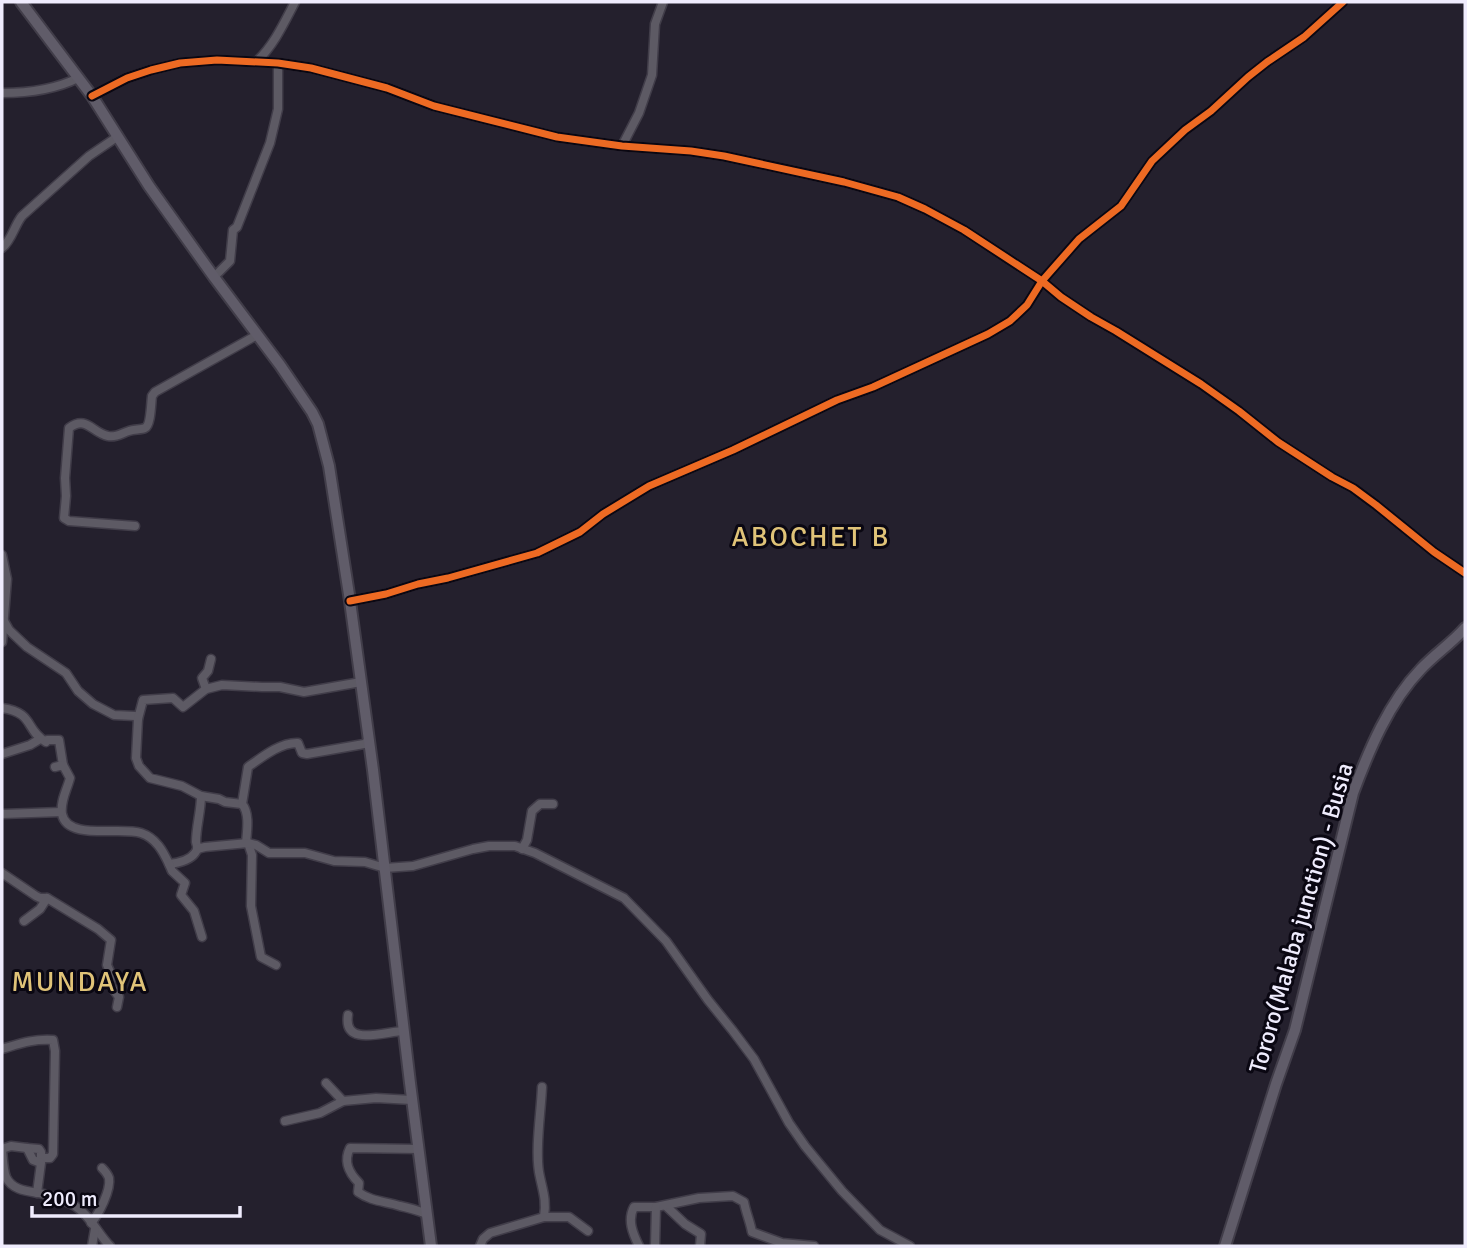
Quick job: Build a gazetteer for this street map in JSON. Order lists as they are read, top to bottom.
{
  "streets": {
    "main road": ["Tororo(Malaba junction) - Busia"]
  },
  "districts": ["ABOCHET B", "MUNDAYA"],
  "scale_bar": "200 m"
}
